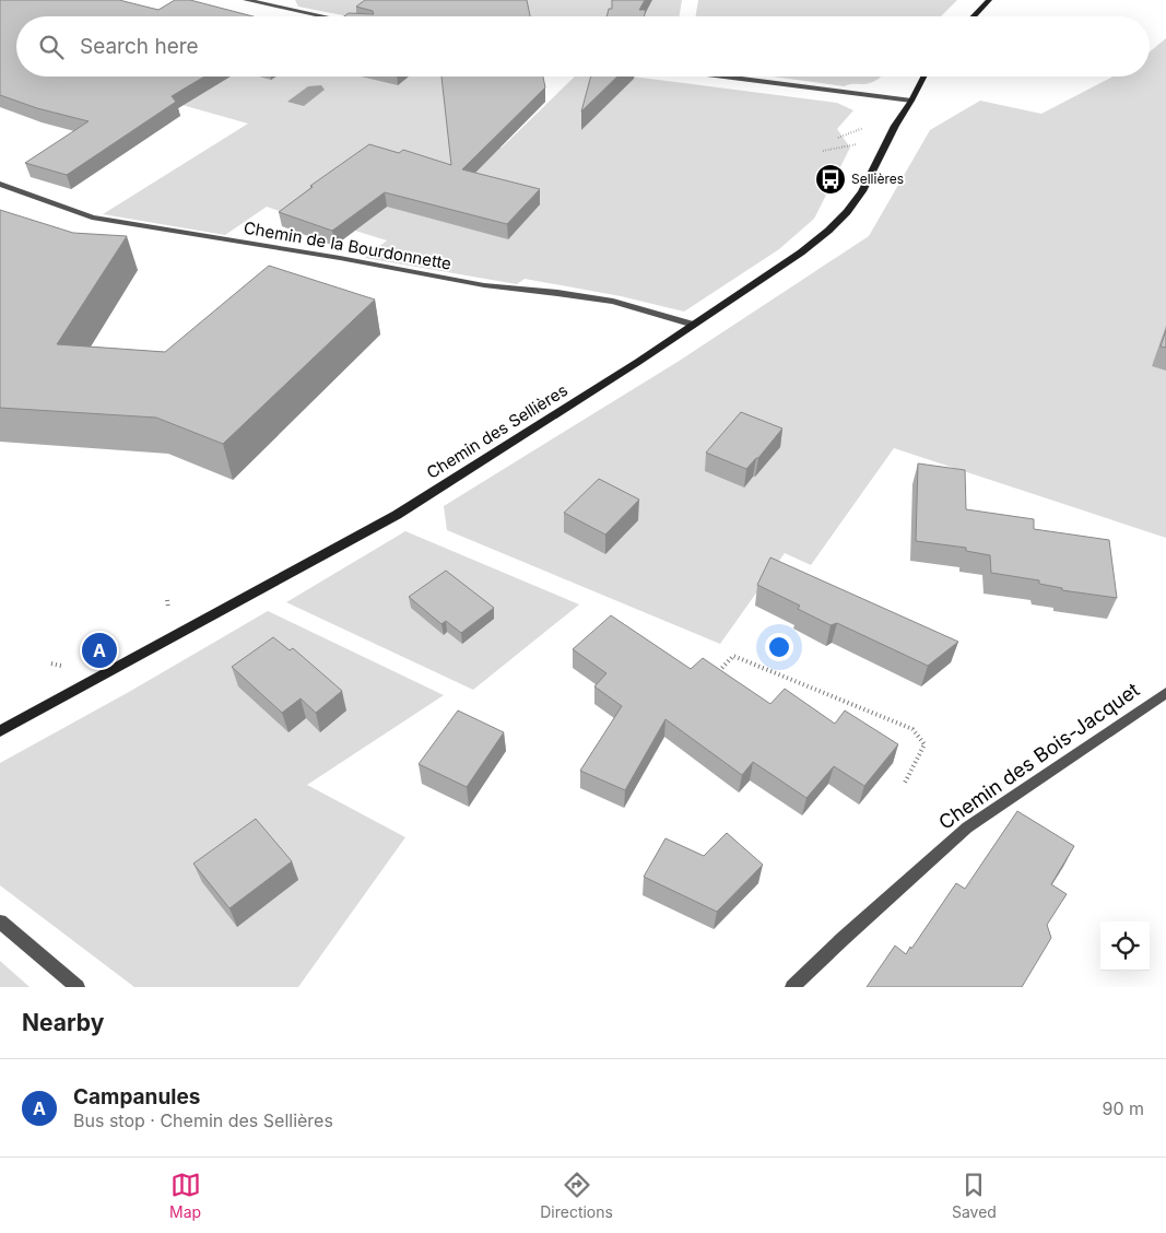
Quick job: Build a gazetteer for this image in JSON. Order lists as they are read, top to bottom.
{
  "streets": {
    "street": ["Chemin de la Bourdonnette", "Chemin des Sellières", "Chemin des Bois-Jacquet"]
  },
  "crossings": [
    ["Chemin de la Bourdonnette", "Chemin des Sellières"]
  ],
  "places": {
    "bus stop": ["Sellières"]
  },
  "page": {
    "search": "Search here",
    "pins": "A",
    "heading": "Nearby",
    "list": [
      {
        "mark": "A",
        "name": "Campanules",
        "note": "Bus stop · Chemin des Sellières",
        "value": "90 m"
      }
    ],
    "nav": ["Map", "Directions", "Saved"]
  }
}
